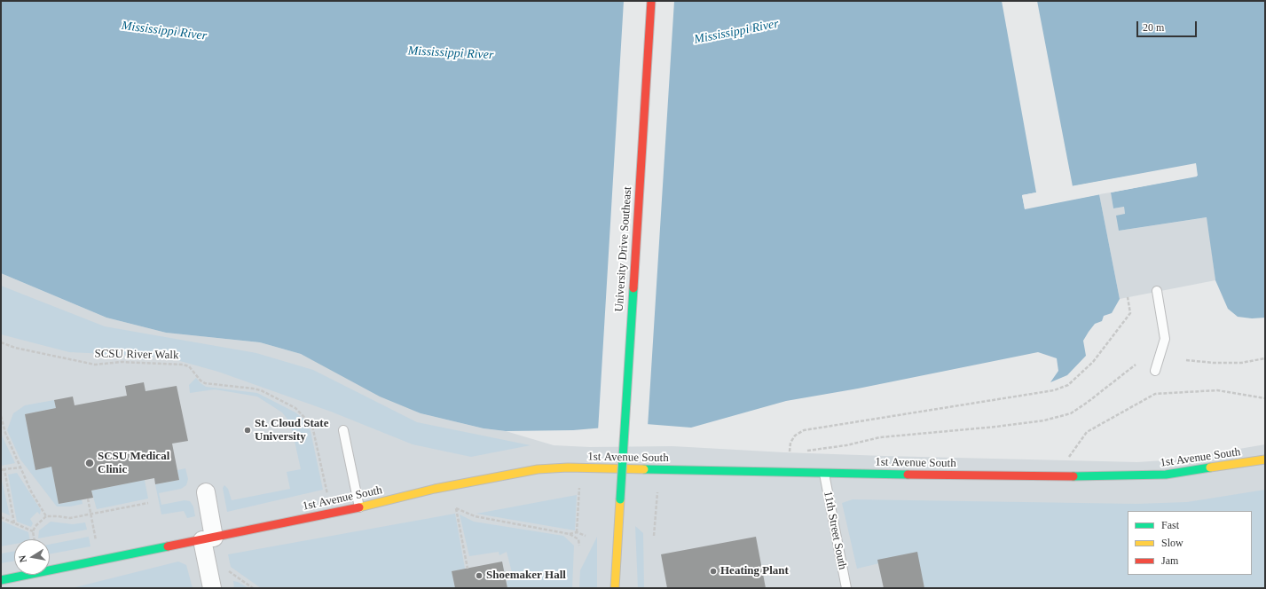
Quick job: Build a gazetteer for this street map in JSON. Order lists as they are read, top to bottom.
{
  "streets": {
    "street": ["University Drive Southeast", "1st Avenue South"],
    "lane": ["11th Street South"],
    "path": ["SCSU River Walk"]
  },
  "crossings": [
    ["1st Avenue South", "11th Street South"]
  ],
  "water": ["Mississippi River"],
  "places": [
    "St. Cloud State University",
    "SCSU Medical Clinic",
    "Heating Plant",
    "Shoemaker Hall"
  ],
  "legend": ["Fast", "Slow", "Jam"],
  "scale_bar": "20 m",
  "north": "left"
}
